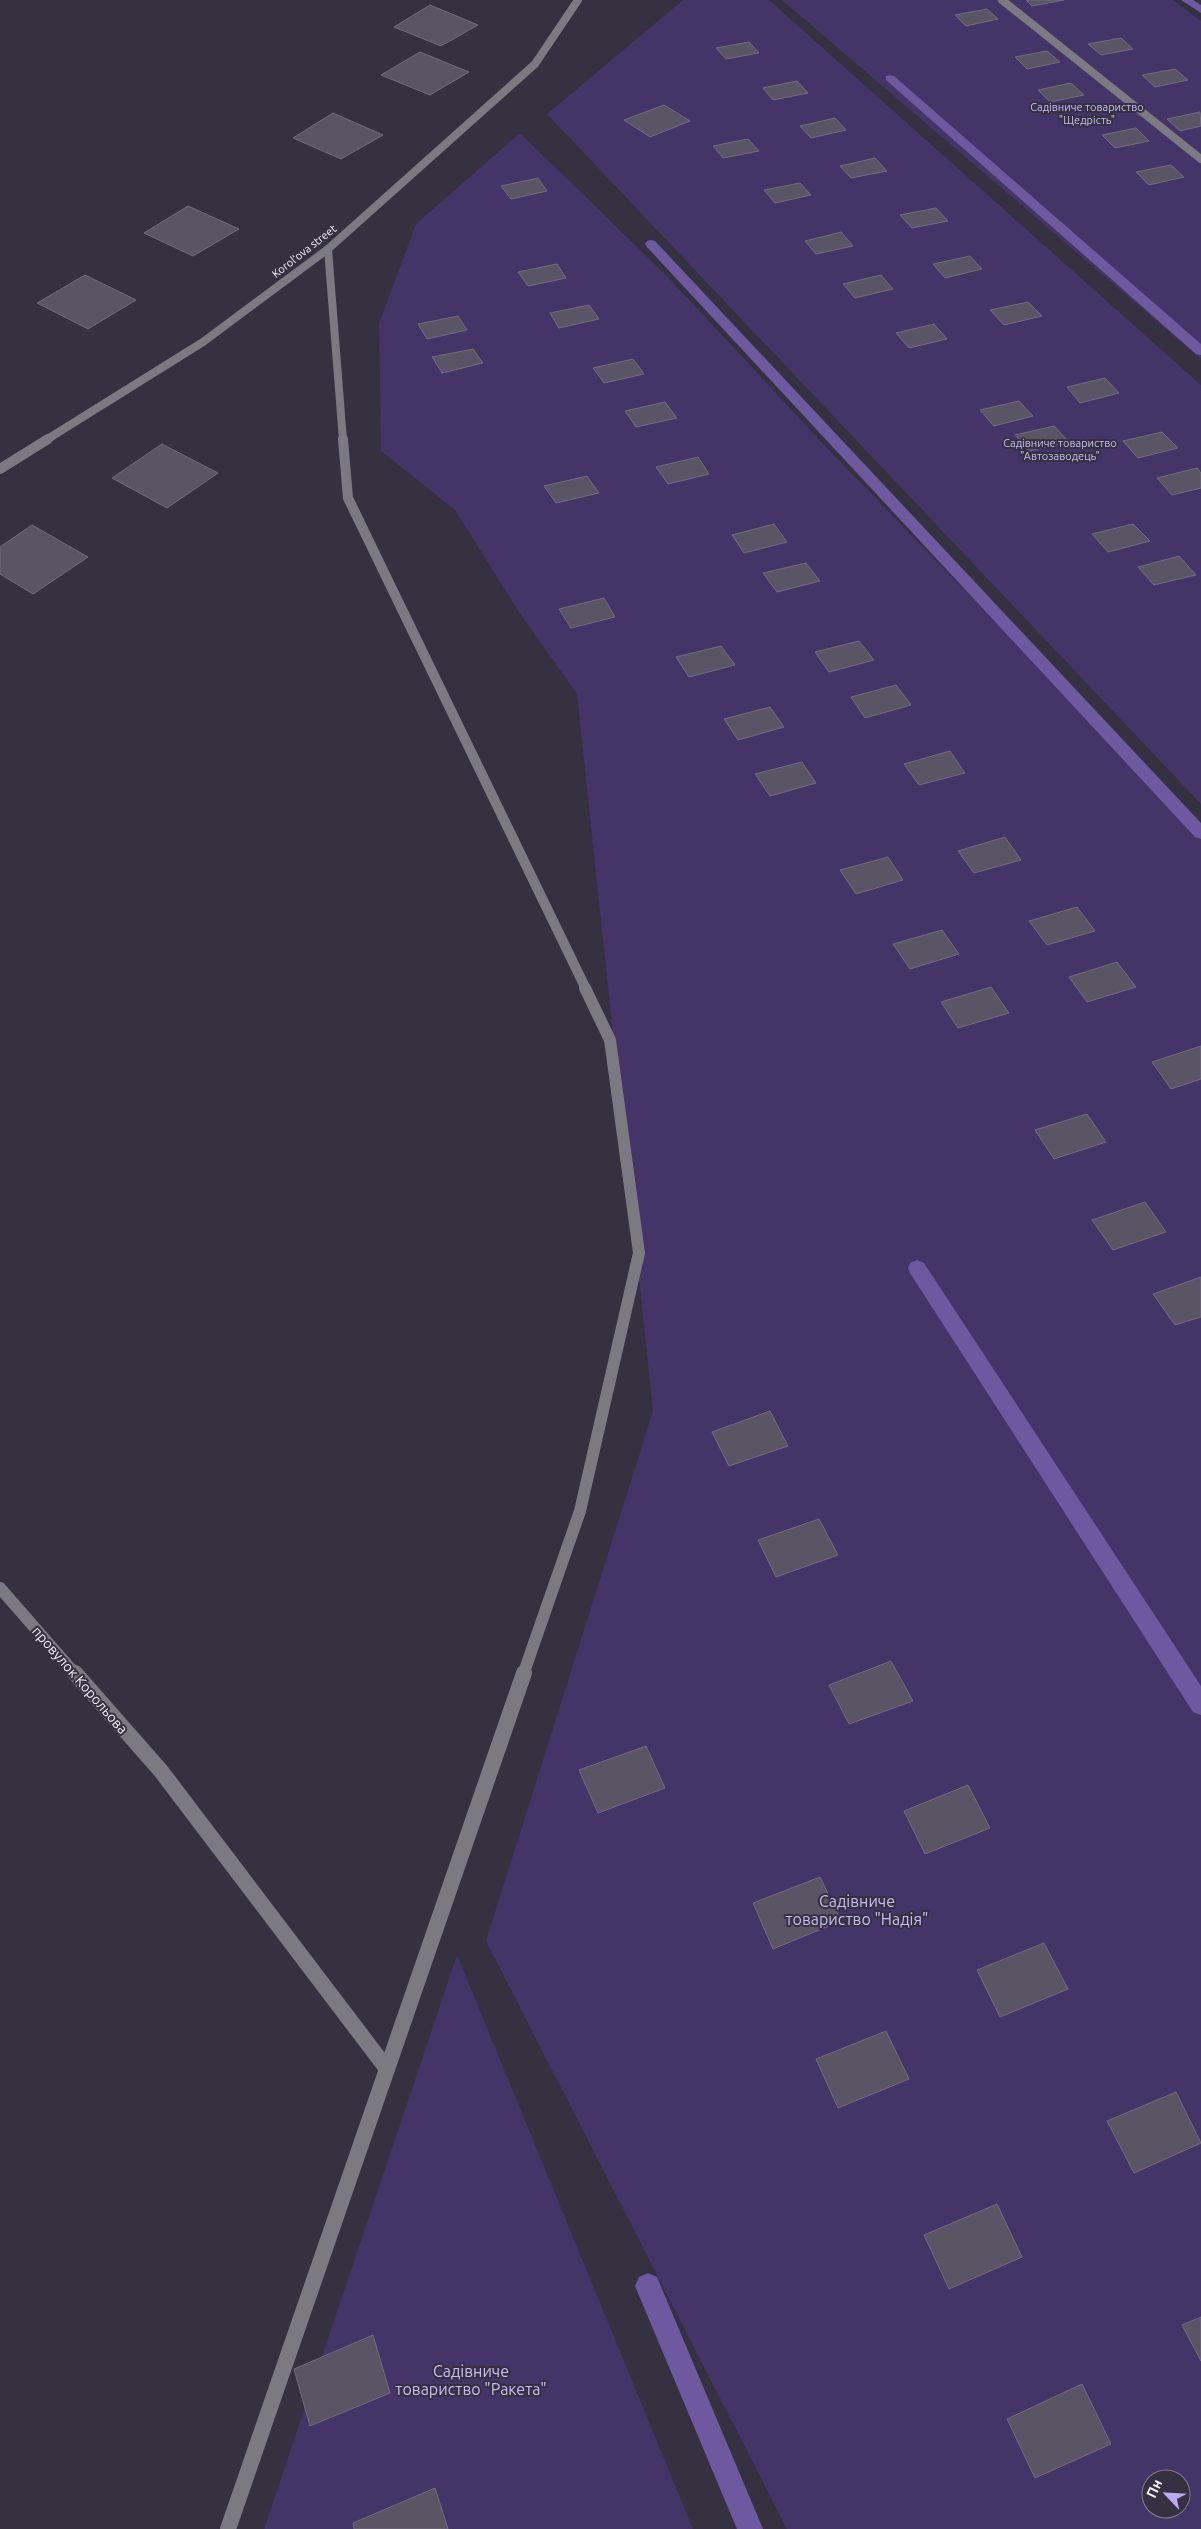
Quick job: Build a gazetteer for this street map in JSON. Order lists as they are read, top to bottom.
{
  "streets": {
    "street": ["Korolʹova street", "провулок Корольова"]
  },
  "parks": [
    "Садівниче товариство \"Щедрість\"",
    "Садівниче товариство \"Автозаводець\"",
    "Садівниче товариство \"Надія\"",
    "Садівниче товариство \"Ракета\""
  ],
  "north": "top left"
}
